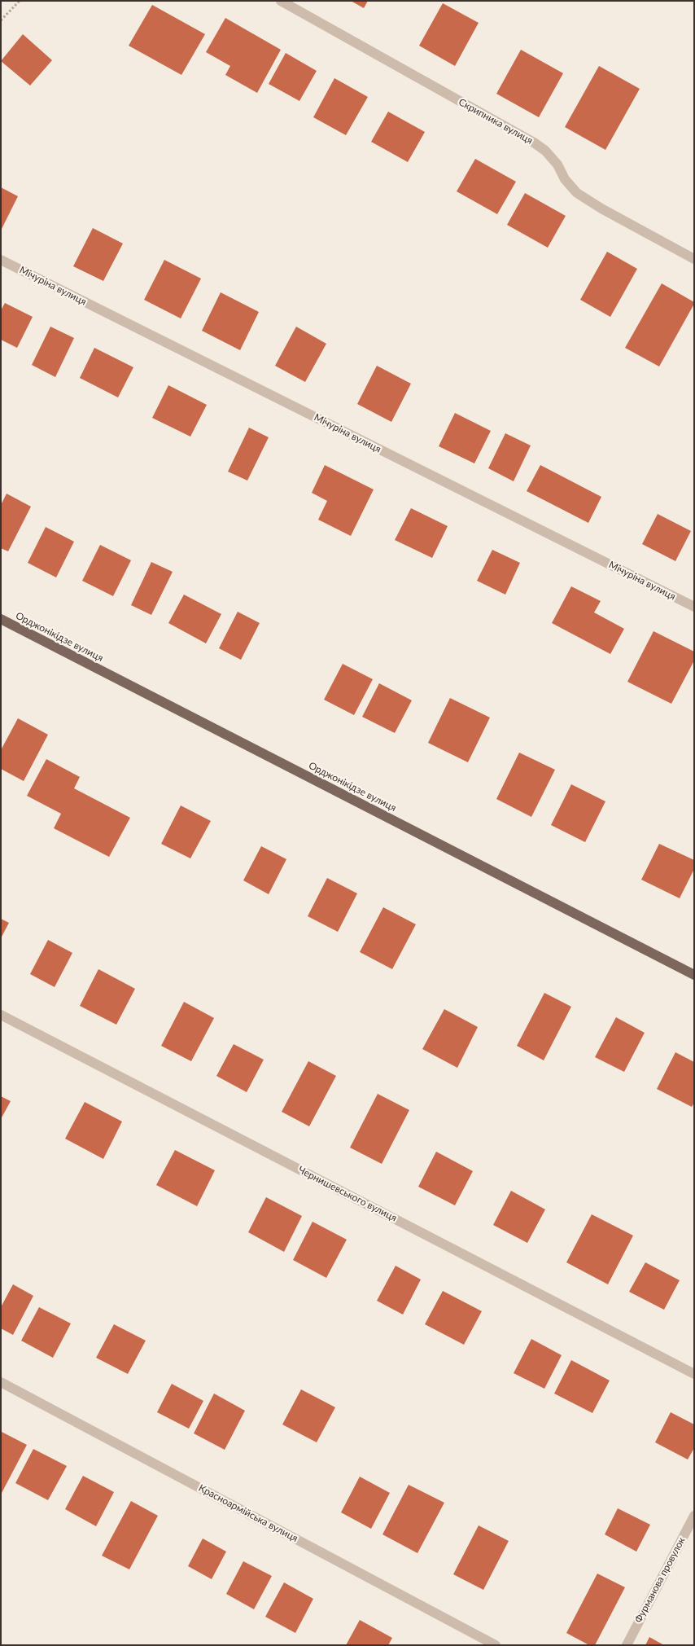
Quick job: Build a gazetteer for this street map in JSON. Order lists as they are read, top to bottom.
{
  "streets": {
    "main road": ["Орджонікідзе вулиця"],
    "street": [
      "Скрипника вулиця",
      "Мічуріна вулиця",
      "Чернишевського вулиця",
      "Красноармійська вулиця",
      "Фурманова провулок"
    ]
  }
}
